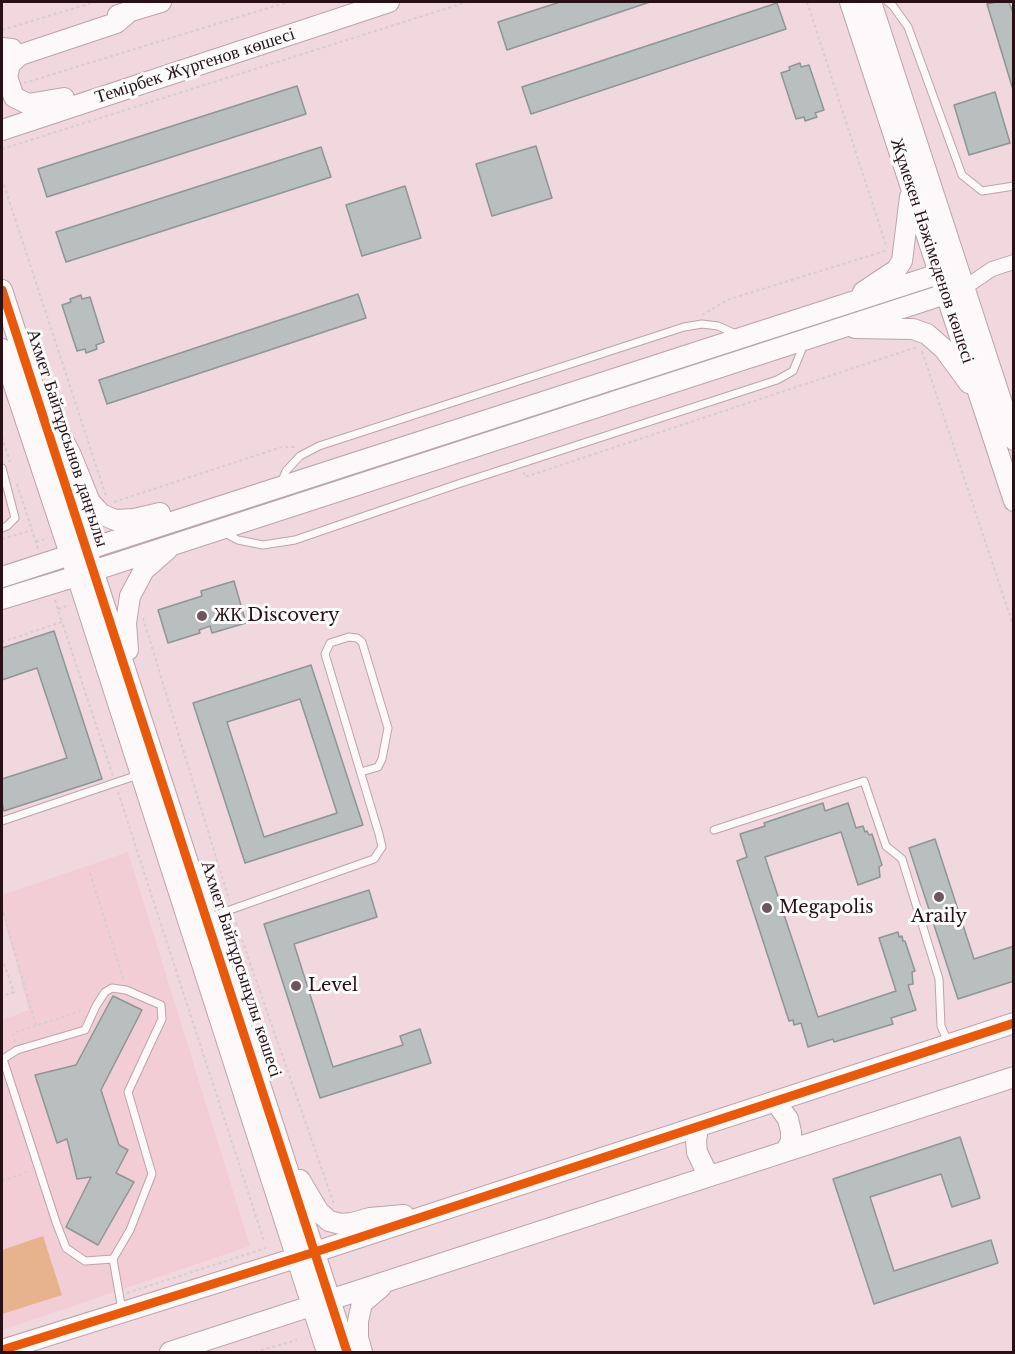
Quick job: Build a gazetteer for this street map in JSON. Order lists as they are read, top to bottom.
{
  "streets": {
    "street": [
      "Темірбек Жүргенов көшесі",
      "Жұмекен Нәжімеденов көшесі",
      "Ахмет Байтұрсынов даңғылы",
      "Ахмет Байтұрсынұлы көшесі"
    ]
  },
  "crossings": [
    ["Ахмет Байтұрсынов даңғылы", "Ахмет Байтұрсынұлы көшесі"]
  ],
  "places": [
    "ЖК Discovery",
    "Araily",
    "Megapolis",
    "Level"
  ]
}
